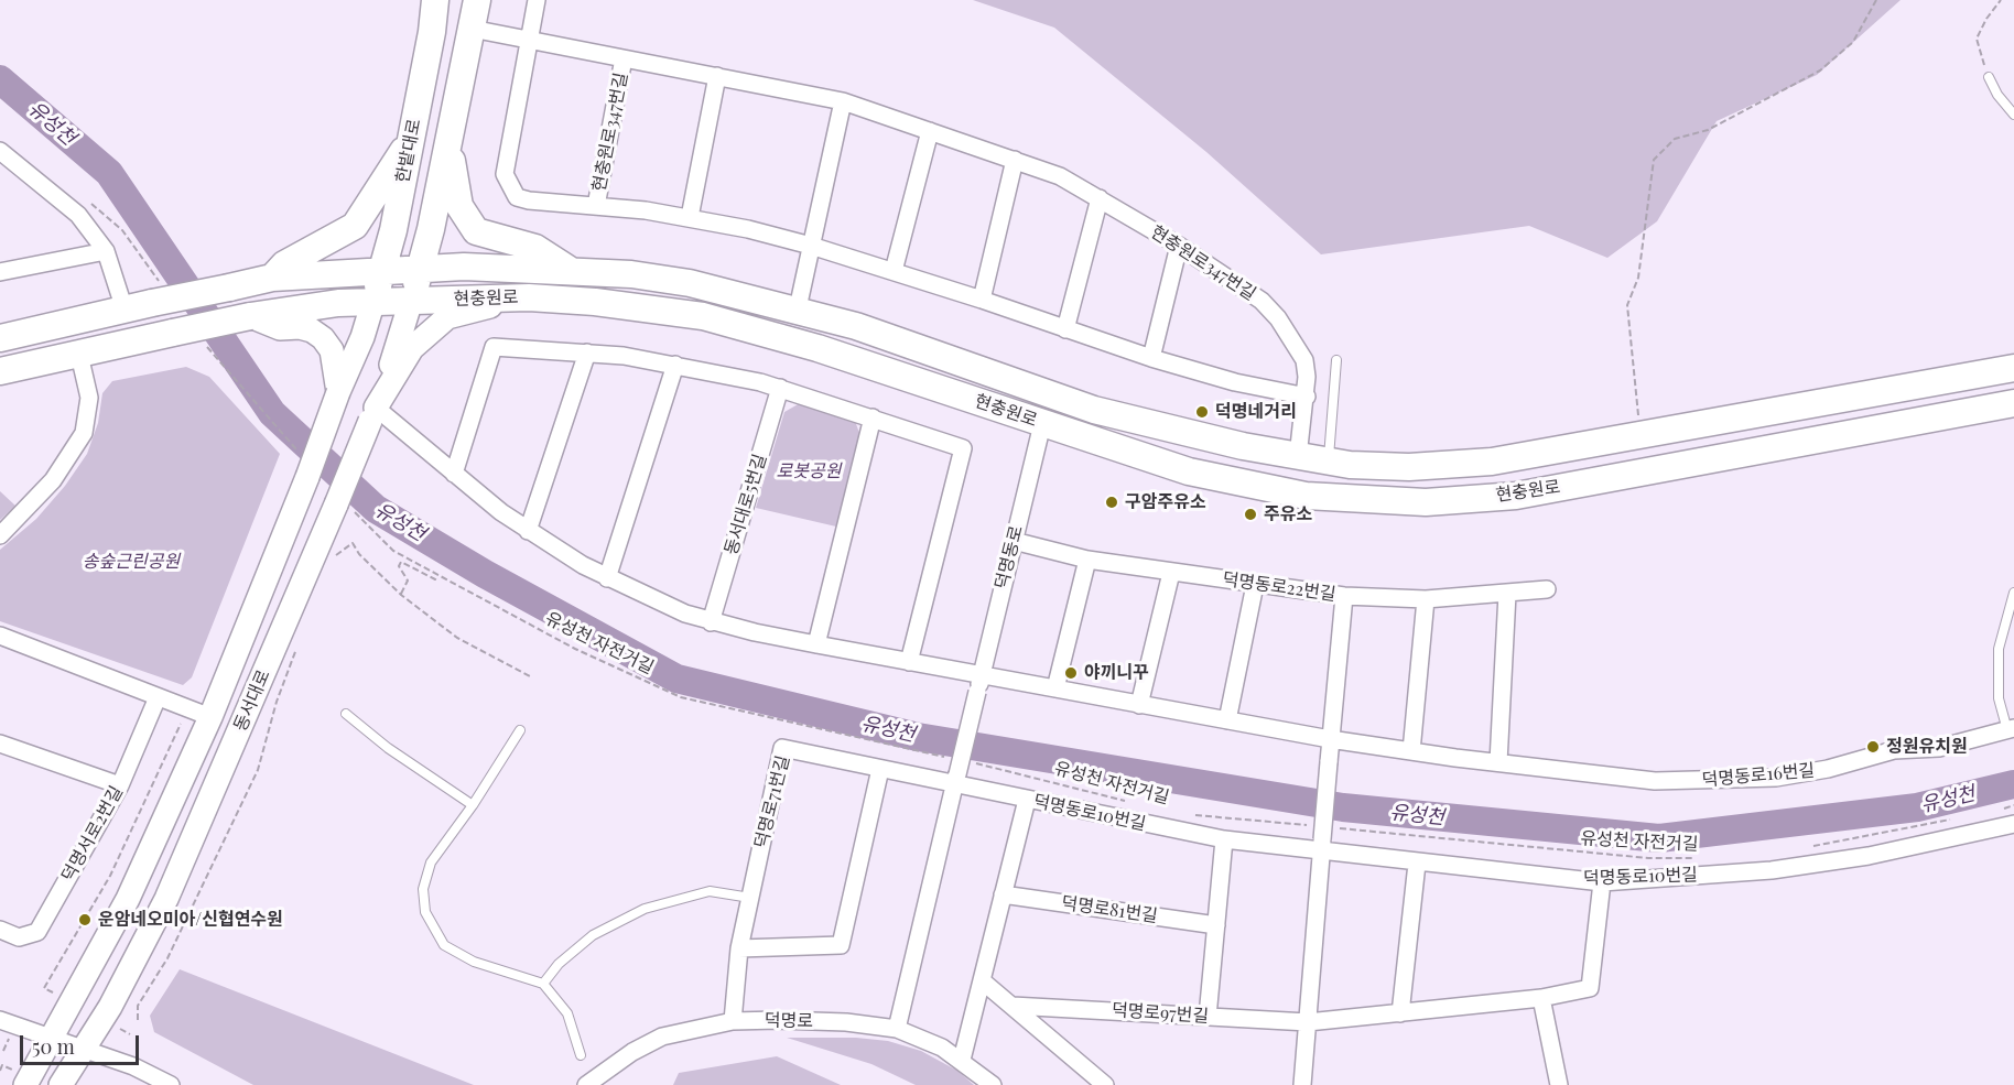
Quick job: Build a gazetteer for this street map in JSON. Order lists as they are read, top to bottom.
{
  "streets": {
    "main road": ["한밭대로", "현충원로"],
    "street": [
      "현충원로347번길",
      "동서대로5번길",
      "덕명동로",
      "덕명동로22번길",
      "동서대로",
      "덕명동로16번길",
      "덕명로71번길",
      "덕명동로10번길",
      "덕명서로2번길",
      "덕명로81번길",
      "덕명로97번길",
      "덕명로"
    ],
    "path": ["유성천 자전거길"]
  },
  "crossings": [
    ["현충원로347번길", "한밭대로"],
    ["현충원로347번길", "현충원로"],
    ["한밭대로", "현충원로"],
    ["한밭대로", "동서대로"],
    ["현충원로", "덕명동로"],
    ["현충원로", "동서대로"],
    ["덕명동로", "덕명동로22번길"],
    ["덕명동로", "덕명동로16번길"],
    ["덕명동로", "덕명로71번길"],
    ["덕명동로", "덕명동로10번길"],
    ["유성천 자전거길", "동서대로"],
    ["유성천 자전거길", "덕명동로10번길"],
    ["덕명로71번길", "덕명동로10번길"],
    ["덕명로71번길", "덕명로"],
    ["덕명동로10번길", "덕명로97번길"]
  ],
  "water": ["유성천"],
  "parks": ["로봇공원", "송숲근린공원"],
  "places": [
    "덕명네거리",
    "구암주유소",
    "주유소",
    "야끼니꾸",
    "정원유치원",
    "운암네오미아/신협연수원"
  ],
  "scale_bar": "50 m"
}
